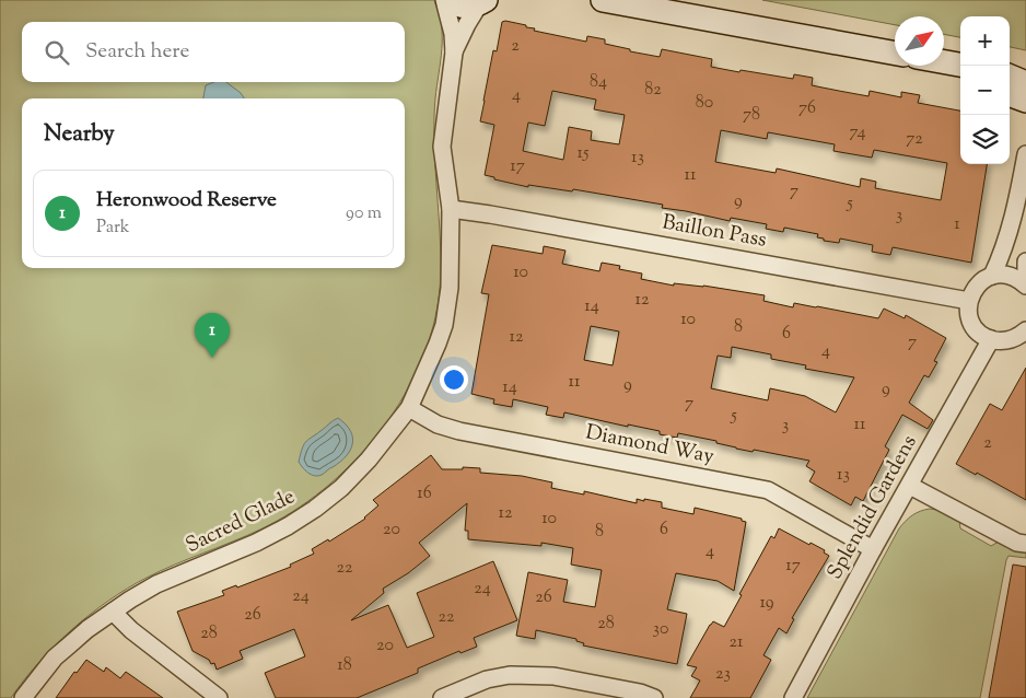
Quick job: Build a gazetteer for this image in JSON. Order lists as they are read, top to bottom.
{
  "streets": {
    "street": [
      "Baillon Pass",
      "Diamond Way",
      "Splendid Gardens",
      "Sacred Glade"
    ]
  },
  "crossings": [
    ["Baillon Pass", "Sacred Glade"],
    ["Diamond Way", "Splendid Gardens"],
    ["Diamond Way", "Sacred Glade"]
  ],
  "house_numbers": [
    "2",
    "84",
    "82",
    "4",
    "80",
    "76",
    "78",
    "74",
    "72",
    "15",
    "13",
    "17",
    "11",
    "7",
    "9",
    "5",
    "3",
    "1",
    "10",
    "12",
    "14",
    "10",
    "8",
    "6",
    "12",
    "7",
    "4",
    "11",
    "9",
    "14",
    "9",
    "7",
    "5",
    "11",
    "3",
    "2",
    "13",
    "16",
    "12",
    "10",
    "20",
    "6",
    "8",
    "4",
    "17",
    "22",
    "24",
    "24",
    "26",
    "19",
    "26",
    "22",
    "28",
    "30",
    "28",
    "21",
    "20",
    "18",
    "23"
  ],
  "north": "top right",
  "page": {
    "map_buttons": ["+", "−"],
    "search": "Search here",
    "heading": "Nearby",
    "list": [
      {
        "mark": "1",
        "name": "Heronwood Reserve",
        "note": "Park",
        "value": "90 m"
      }
    ],
    "pins": "1"
  }
}
